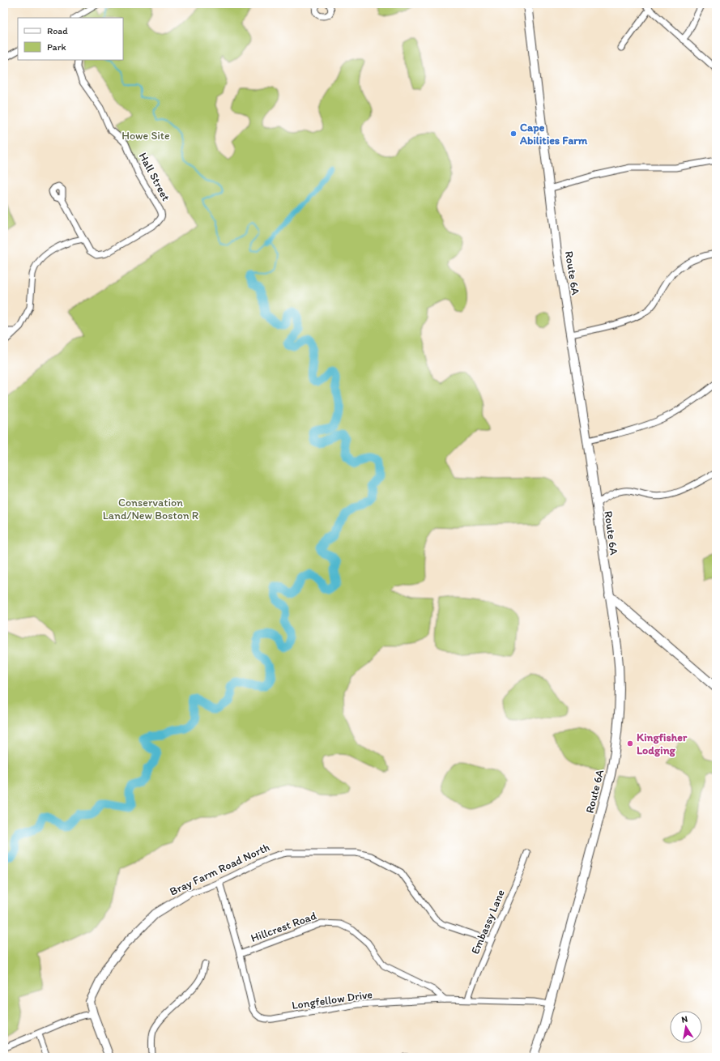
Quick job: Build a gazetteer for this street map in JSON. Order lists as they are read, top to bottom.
{
  "streets": {
    "main road": ["Route 6A", "Bray Farm Road North"],
    "street": [
      "Hall Street",
      "Embassy Lane",
      "Hillcrest Road",
      "Longfellow Drive"
    ]
  },
  "crossings": [
    ["Route 6A", "Longfellow Drive"],
    ["Bray Farm Road North", "Embassy Lane"],
    ["Bray Farm Road North", "Longfellow Drive"],
    ["Embassy Lane", "Longfellow Drive"],
    ["Hillcrest Road", "Longfellow Drive"]
  ],
  "parks": ["Howe Site", "Conservation Land/New Boston R"],
  "places": ["Cape Abilities Farm", "Kingfisher Lodging"],
  "legend": ["Road", "Park"],
  "north": "top"
}
